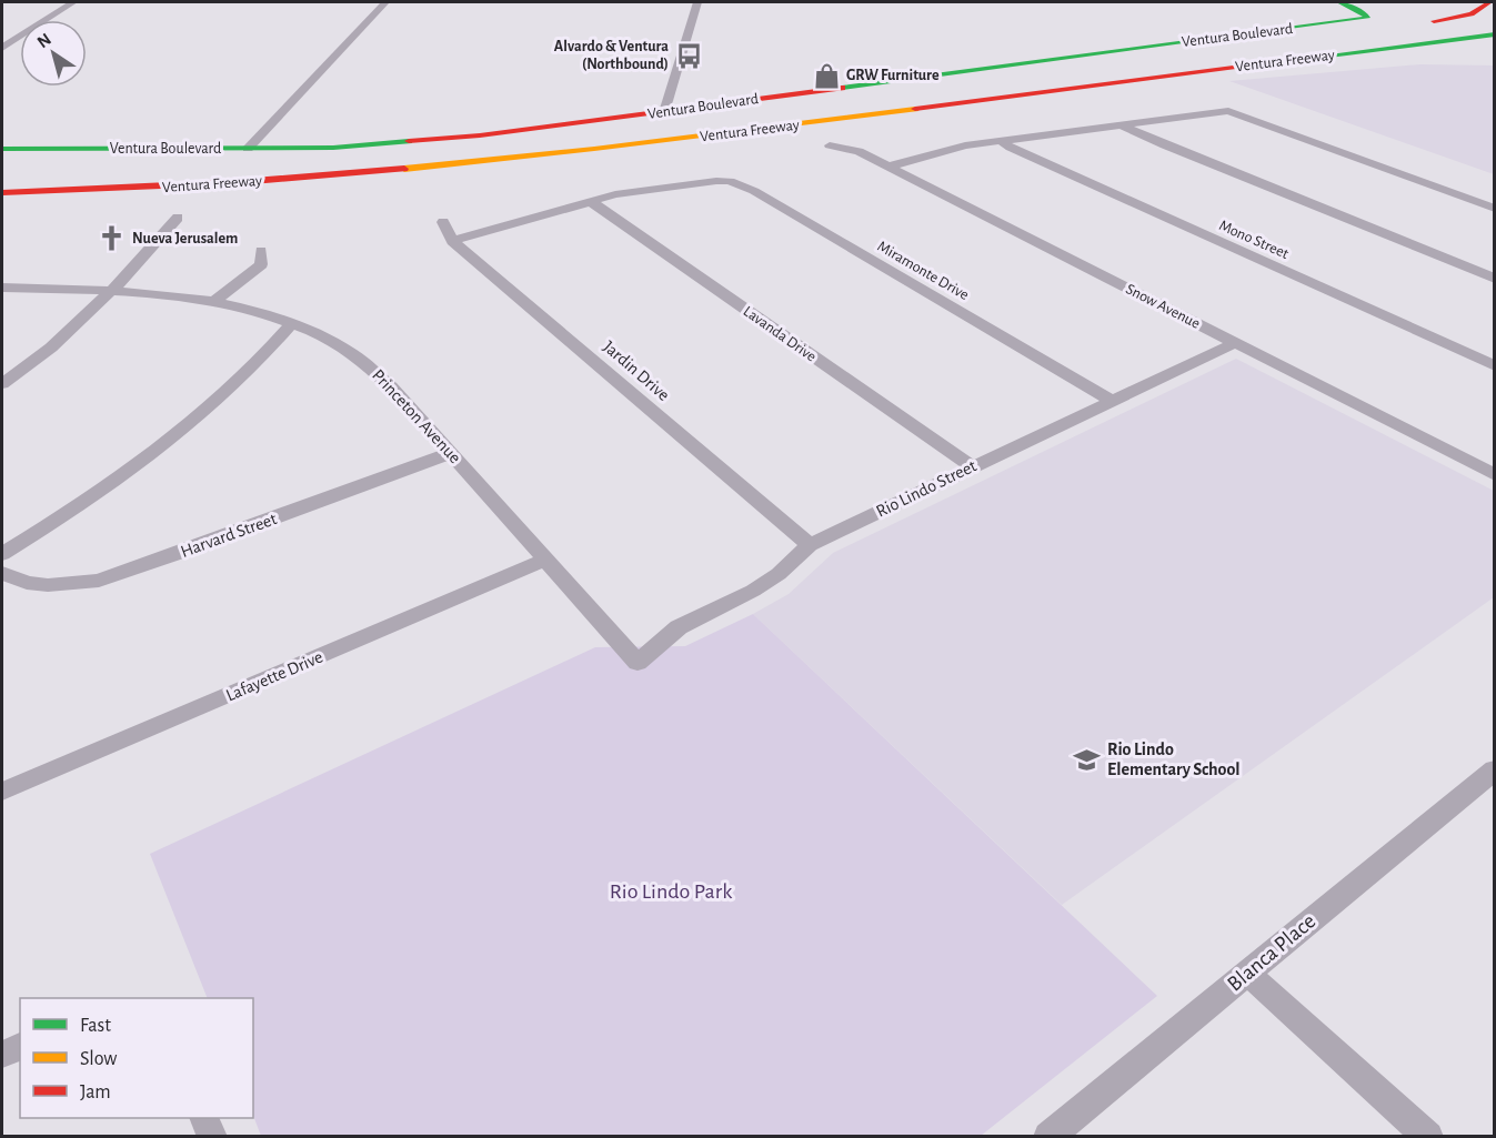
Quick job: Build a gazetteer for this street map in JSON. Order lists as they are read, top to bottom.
{
  "streets": {
    "main road": ["Ventura Boulevard", "Ventura Freeway"],
    "street": [
      "Mono Street",
      "Miramonte Drive",
      "Snow Avenue",
      "Lavanda Drive",
      "Jardin Drive",
      "Princeton Avenue",
      "Rio Lindo Street",
      "Harvard Street",
      "Lafayette Drive",
      "Blanca Place"
    ]
  },
  "crossings": [
    ["Miramonte Drive", "Lavanda Drive"],
    ["Miramonte Drive", "Jardin Drive"],
    ["Miramonte Drive", "Rio Lindo Street"],
    ["Snow Avenue", "Rio Lindo Street"],
    ["Lavanda Drive", "Rio Lindo Street"],
    ["Jardin Drive", "Rio Lindo Street"],
    ["Princeton Avenue", "Rio Lindo Street"],
    ["Princeton Avenue", "Harvard Street"],
    ["Princeton Avenue", "Lafayette Drive"]
  ],
  "parks": ["Rio Lindo Park"],
  "places": {
    "bus stop": ["Alvardo & Ventura (Northbound)"],
    "shop": ["GRW Furniture"],
    "church": ["Nueva Jerusalem"],
    "school or university": ["Rio Lindo Elementary School"]
  },
  "legend": ["Fast", "Slow", "Jam"],
  "north": "top left"
}
